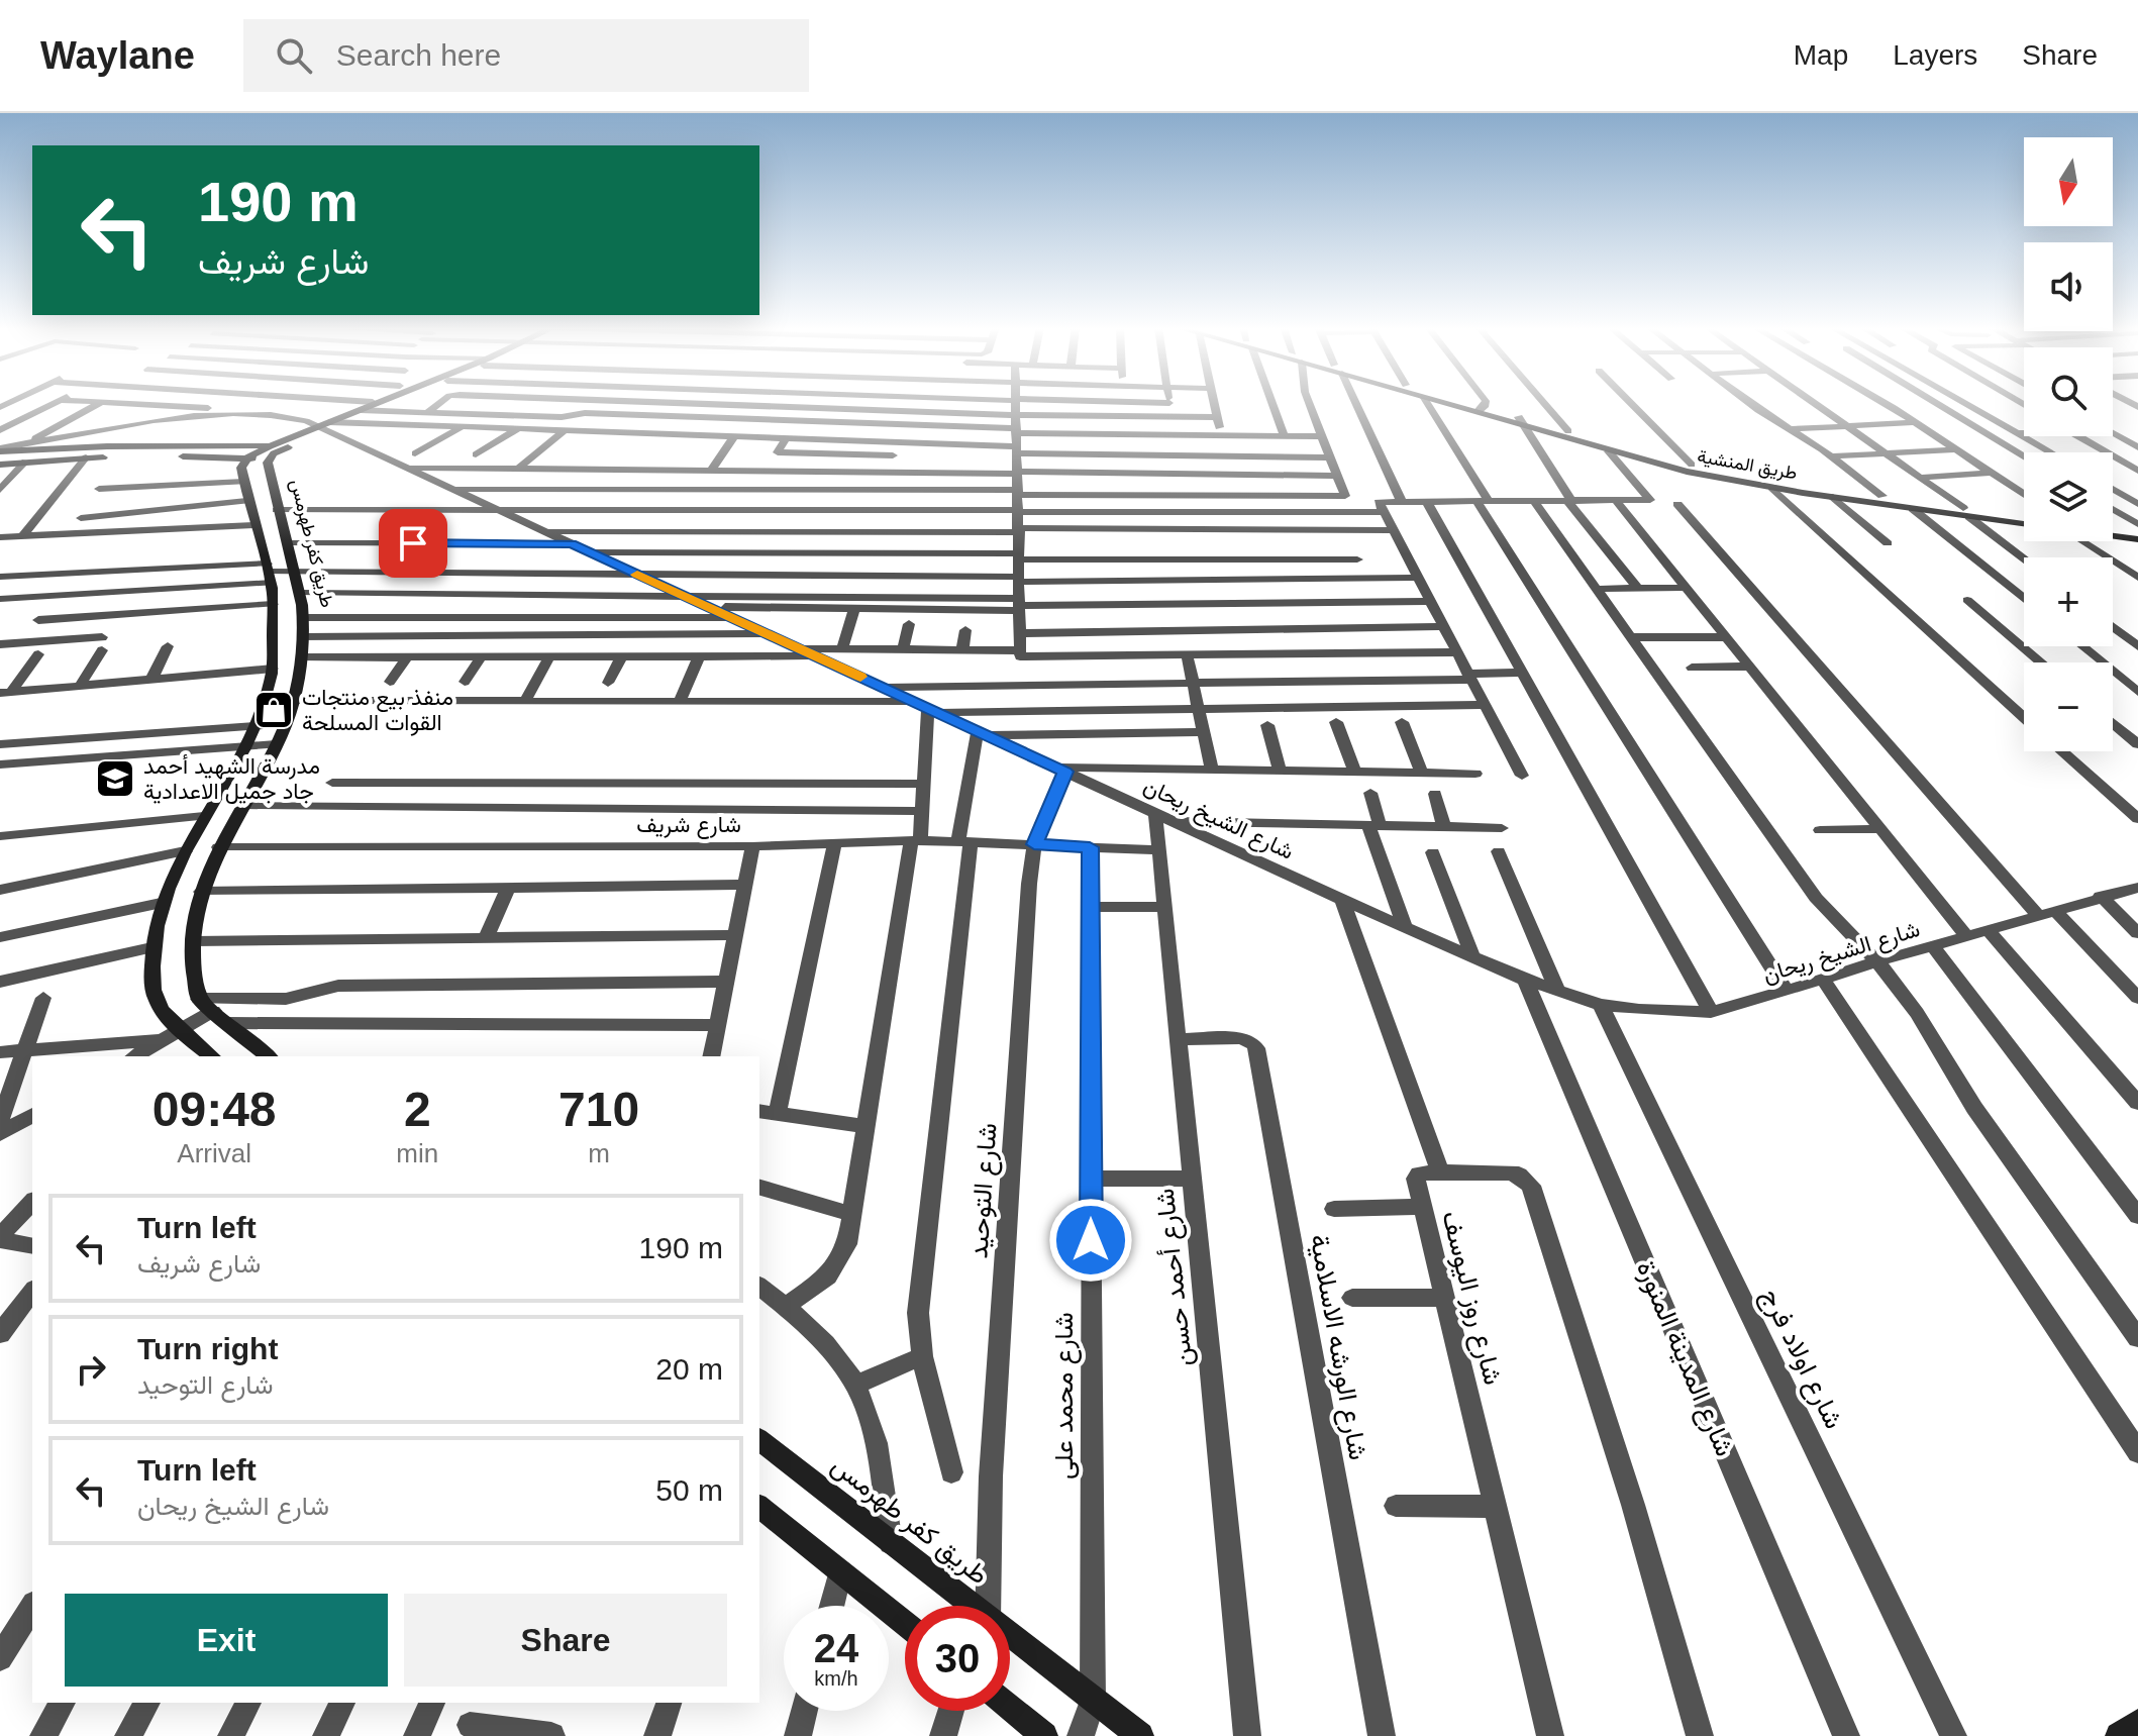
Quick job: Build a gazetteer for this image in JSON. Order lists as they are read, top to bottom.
{
  "streets": {
    "street": [
      "طريق المنشية",
      "طريق كفر طهرمس",
      "شارع الشيخ ريحان",
      "شارع شريف",
      "شارع التوحيد",
      "شارع أحمد حسن",
      "شارع روز اليوسف",
      "شارع الورشه الاسلامية",
      "شارع المدينة المنورة",
      "شارع اولاد فرج",
      "شارع محمد على"
    ]
  },
  "crossings": [
    ["طريق كفر طهرمس", "شارع الشيخ ريحان"],
    ["طريق كفر طهرمس", "شارع شريف"],
    ["طريق كفر طهرمس", "شارع محمد على"],
    ["شارع الشيخ ريحان", "شارع التوحيد"],
    ["شارع الشيخ ريحان", "شارع أحمد حسن"],
    ["شارع الشيخ ريحان", "شارع المدينة المنورة"],
    ["شارع الشيخ ريحان", "شارع اولاد فرج"],
    ["شارع شريف", "شارع التوحيد"],
    ["شارع شريف", "شارع أحمد حسن"],
    ["شارع شريف", "شارع محمد على"],
    ["شارع أحمد حسن", "شارع الورشه الاسلامية"]
  ],
  "places": {
    "shop": ["منفذ بيع منتجات القوات المسلحة"],
    "school or university": ["مدرسة الشهيد أحمد جاد جميل الاعدادية"]
  },
  "north": "bottom",
  "page": {
    "header": "Waylane",
    "search": "Search here",
    "nav": ["Map", "Layers", "Share"],
    "map_buttons": ["+", "−"],
    "turn": ["190 m", "شارع شريف"],
    "eta": [
      "09:48",
      "Arrival",
      "2",
      "min",
      "710",
      "m"
    ],
    "list": [
      {
        "name": "Turn left",
        "note": "شارع شريف",
        "value": "190 m"
      },
      {
        "name": "Turn right",
        "note": "شارع التوحيد",
        "value": "20 m"
      },
      {
        "name": "Turn left",
        "note": "شارع الشيخ ريحان",
        "value": "50 m"
      }
    ],
    "buttons": ["Exit", "Share"],
    "speed": "24 km/h",
    "limit": "30"
  }
}
